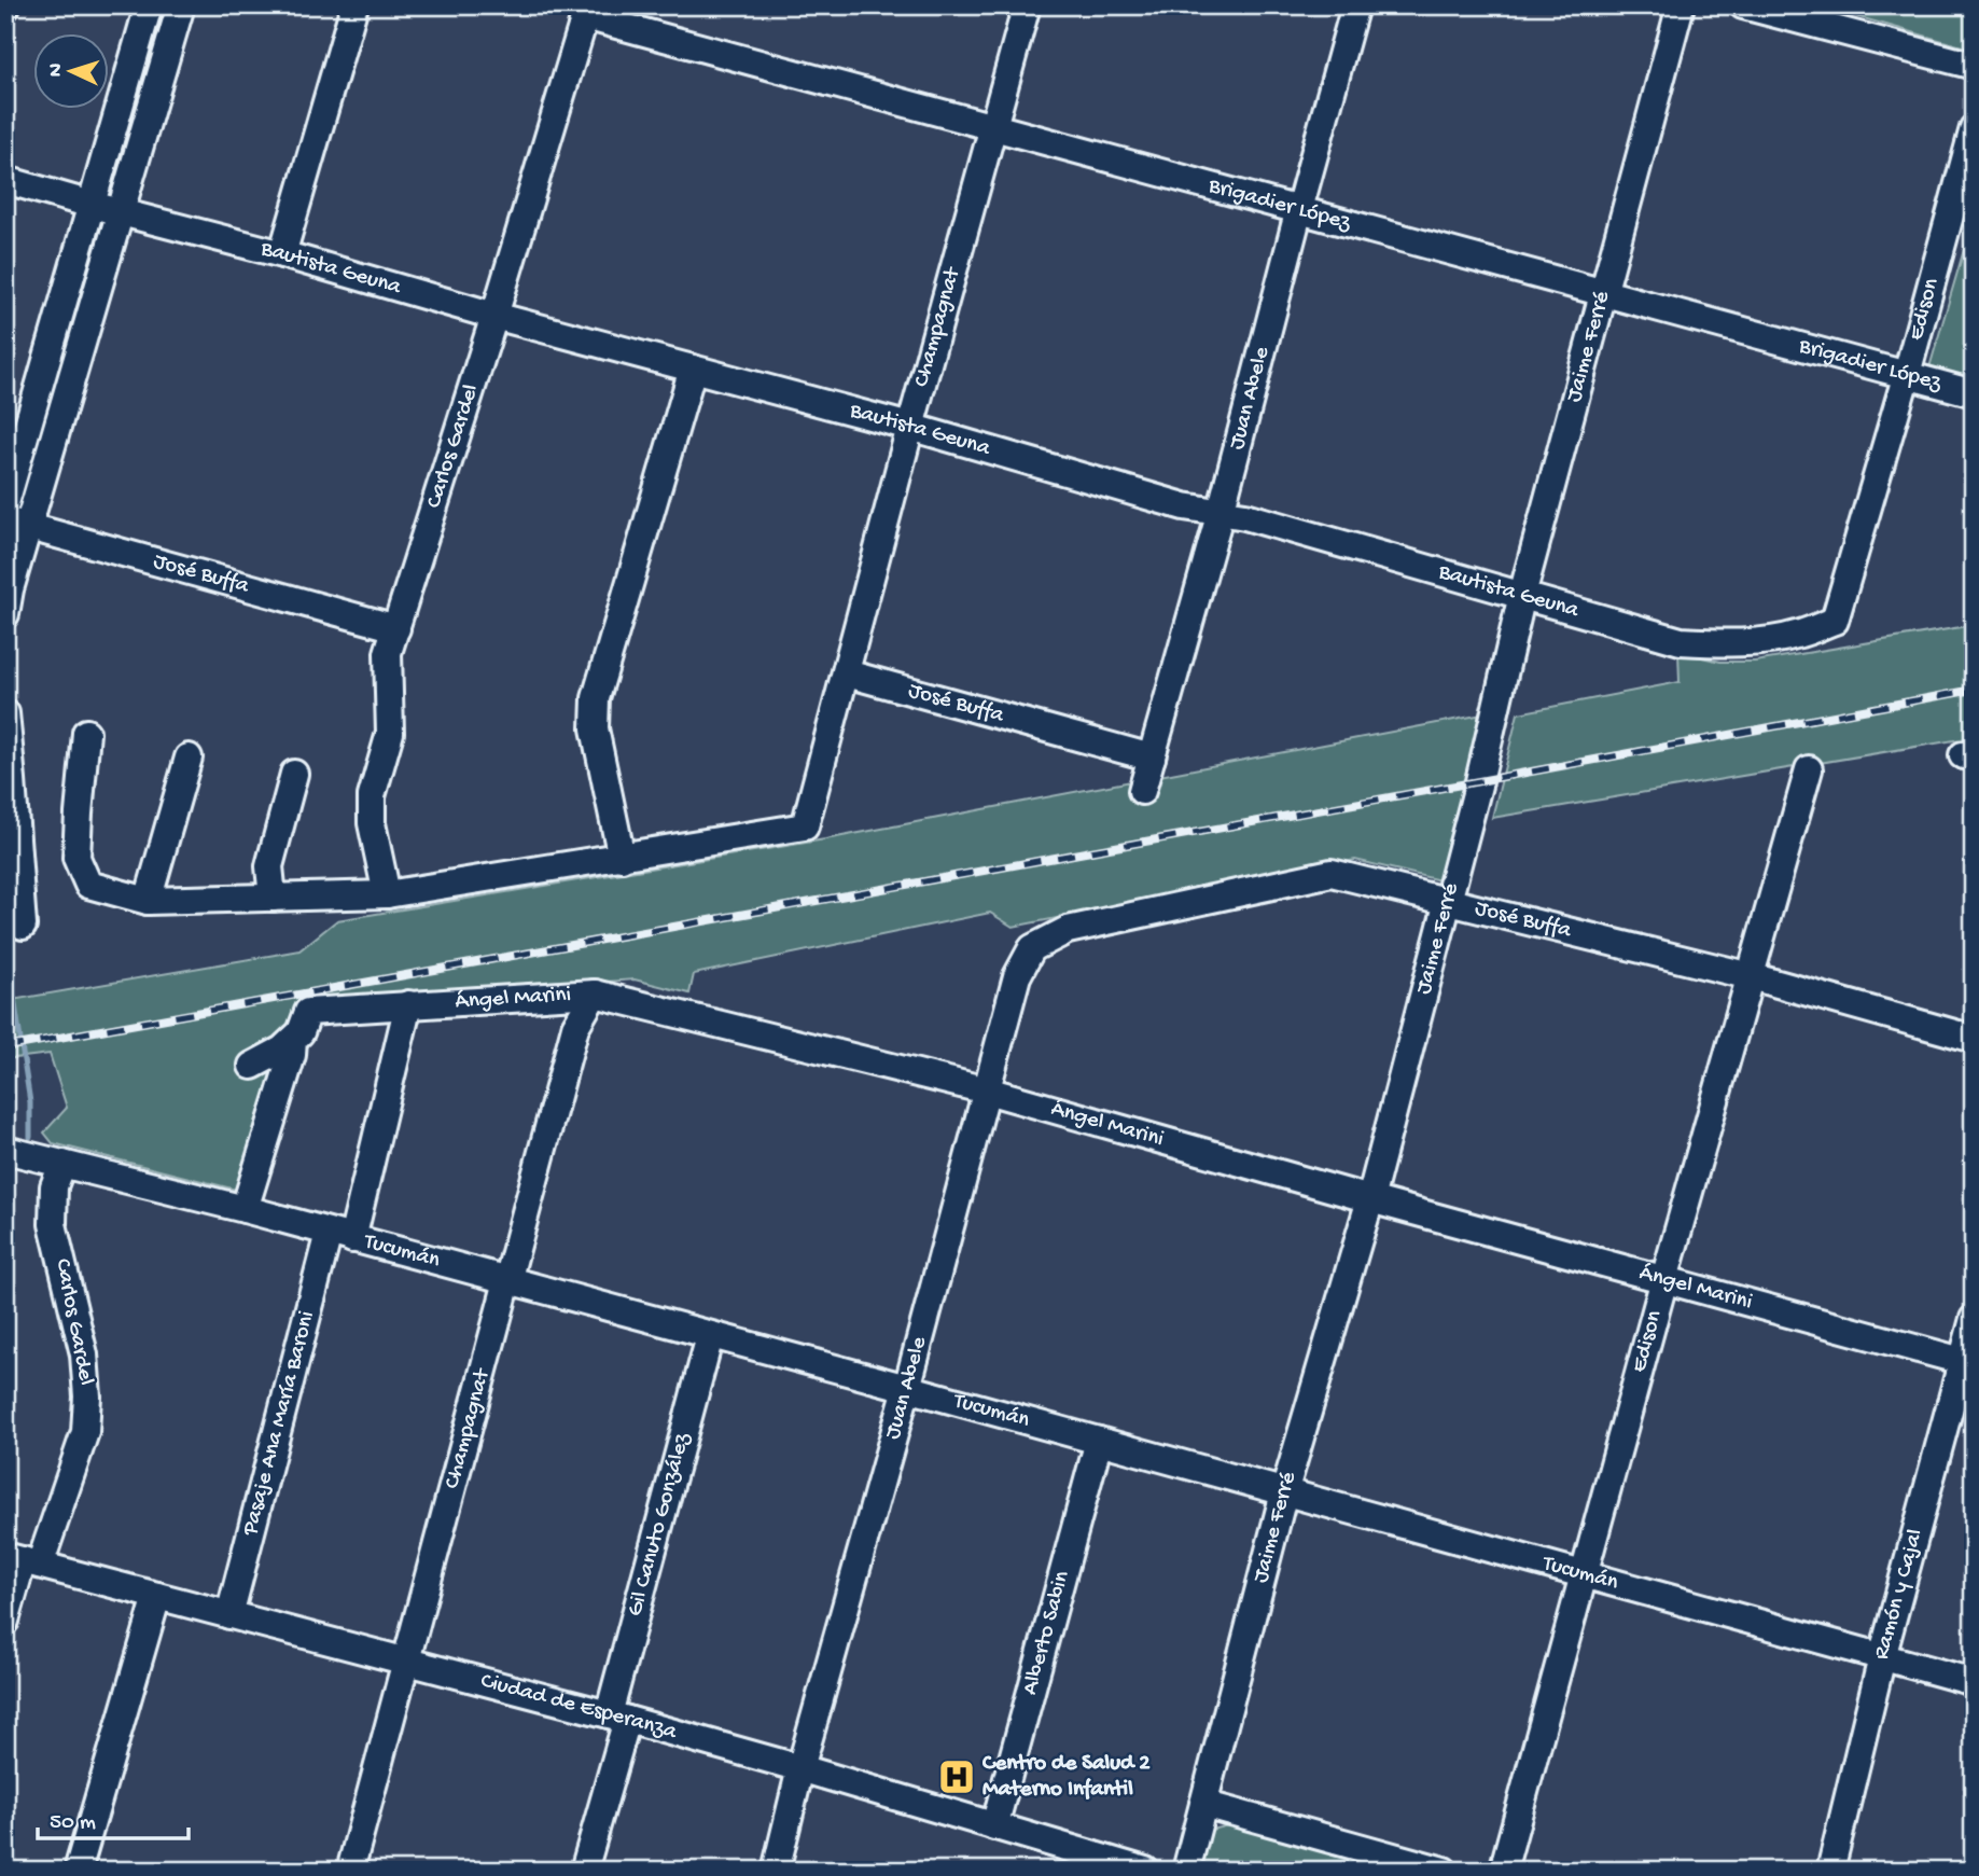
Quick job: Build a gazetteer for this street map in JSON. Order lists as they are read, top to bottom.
{
  "streets": {
    "street": [
      "Brigadier López",
      "Bautista Geuna",
      "Edison",
      "Champagnat",
      "Jaime Ferré",
      "Juan Abele",
      "Carlos Gardel",
      "José Buffa",
      "Ángel Marini",
      "Tucumán",
      "Pasaje Ana María Baroni",
      "Gil Canuto González",
      "Ramón y Cajal",
      "Alberto Sabin",
      "Ciudad de Esperanza"
    ]
  },
  "crossings": [
    ["Brigadier López", "Edison"],
    ["Brigadier López", "Champagnat"],
    ["Brigadier López", "Jaime Ferré"],
    ["Brigadier López", "Juan Abele"],
    ["Brigadier López", "Carlos Gardel"],
    ["Bautista Geuna", "Edison"],
    ["Bautista Geuna", "Champagnat"],
    ["Bautista Geuna", "Jaime Ferré"],
    ["Bautista Geuna", "Juan Abele"],
    ["Bautista Geuna", "Carlos Gardel"],
    ["Edison", "José Buffa"],
    ["Edison", "Ángel Marini"],
    ["Edison", "Tucumán"],
    ["Champagnat", "José Buffa"],
    ["Champagnat", "Ángel Marini"],
    ["Champagnat", "Tucumán"],
    ["Champagnat", "Ciudad de Esperanza"],
    ["Jaime Ferré", "José Buffa"],
    ["Jaime Ferré", "Ángel Marini"],
    ["Jaime Ferré", "Tucumán"],
    ["Juan Abele", "José Buffa"],
    ["Juan Abele", "Ángel Marini"],
    ["Juan Abele", "Tucumán"],
    ["Juan Abele", "Ciudad de Esperanza"],
    ["Carlos Gardel", "José Buffa"],
    ["Carlos Gardel", "Tucumán"],
    ["Carlos Gardel", "Ciudad de Esperanza"],
    ["Ángel Marini", "Pasaje Ana María Baroni"],
    ["Ángel Marini", "Ramón y Cajal"],
    ["Tucumán", "Pasaje Ana María Baroni"],
    ["Tucumán", "Gil Canuto González"],
    ["Tucumán", "Ramón y Cajal"],
    ["Tucumán", "Alberto Sabin"],
    ["Pasaje Ana María Baroni", "Ciudad de Esperanza"],
    ["Gil Canuto González", "Ciudad de Esperanza"],
    ["Alberto Sabin", "Ciudad de Esperanza"]
  ],
  "places": {
    "hospital": ["Centro de Salud 2 Materno Infantil"]
  },
  "scale_bar": "50 m",
  "north": "left"
}
